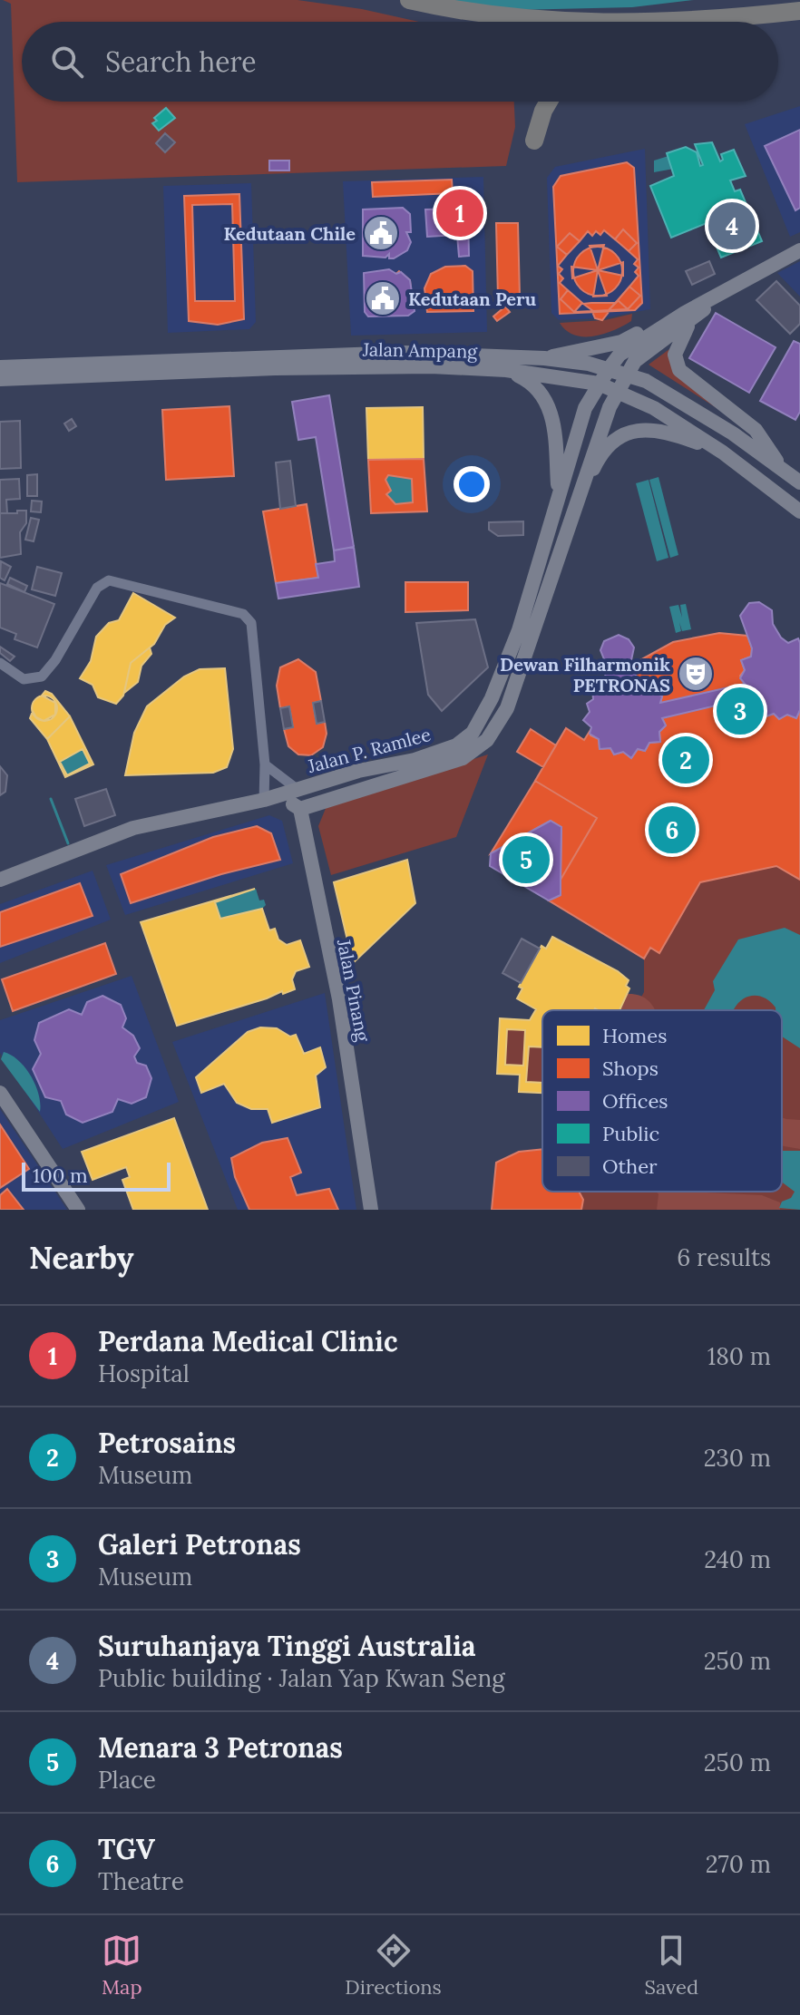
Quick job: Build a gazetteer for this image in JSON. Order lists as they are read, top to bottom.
{
  "streets": {
    "street": ["Jalan Ampang", "Jalan P. Ramlee", "Jalan Pinang"]
  },
  "crossings": [
    ["Jalan Ampang", "Jalan P. Ramlee"],
    ["Jalan P. Ramlee", "Jalan Pinang"]
  ],
  "places": {
    "public building": ["Kedutaan Chile", "Kedutaan Peru"],
    "theatre": ["Dewan Filharmonik PETRONAS"]
  },
  "legend": [
    "Homes",
    "Shops",
    "Offices",
    "Public",
    "Other"
  ],
  "scale_bar": "100 m",
  "page": {
    "search": "Search here",
    "pins": [
      "1",
      "4",
      "3",
      "2",
      "6",
      "5"
    ],
    "scale": "100 m",
    "heading": ["Nearby", "6 results"],
    "list": [
      {
        "mark": "1",
        "name": "Perdana Medical Clinic",
        "note": "Hospital",
        "value": "180 m"
      },
      {
        "mark": "2",
        "name": "Petrosains",
        "note": "Museum",
        "value": "230 m"
      },
      {
        "mark": "3",
        "name": "Galeri Petronas",
        "note": "Museum",
        "value": "240 m"
      },
      {
        "mark": "4",
        "name": "Suruhanjaya Tinggi Australia",
        "note": "Public building · Jalan Yap Kwan Seng",
        "value": "250 m"
      },
      {
        "mark": "5",
        "name": "Menara 3 Petronas",
        "note": "Place",
        "value": "250 m"
      },
      {
        "mark": "6",
        "name": "TGV",
        "note": "Theatre",
        "value": "270 m"
      }
    ],
    "nav": ["Map", "Directions", "Saved"]
  }
}
